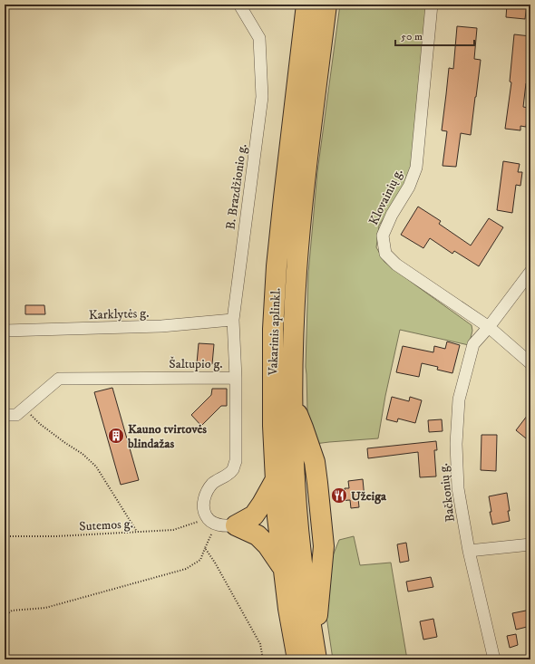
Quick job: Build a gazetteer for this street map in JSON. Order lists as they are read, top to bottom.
{
  "streets": {
    "highway": ["Vakarinis aplinkl."],
    "street": [
      "B. Brazdžionio g.",
      "Klovainių g.",
      "Karklytės g.",
      "Šaltupio g.",
      "Bačkonių g."
    ],
    "path": ["Sutemos g."]
  },
  "crossings": [
    ["B. Brazdžionio g.", "Karklytės g."],
    ["B. Brazdžionio g.", "Šaltupio g."],
    ["Klovainių g.", "Bačkonių g."],
    ["Šaltupio g.", "Sutemos g."]
  ],
  "places": {
    "building": ["Kauno tvirtovės blindažas"],
    "restaurant": ["Užeiga"]
  },
  "scale_bar": "50 m"
}
